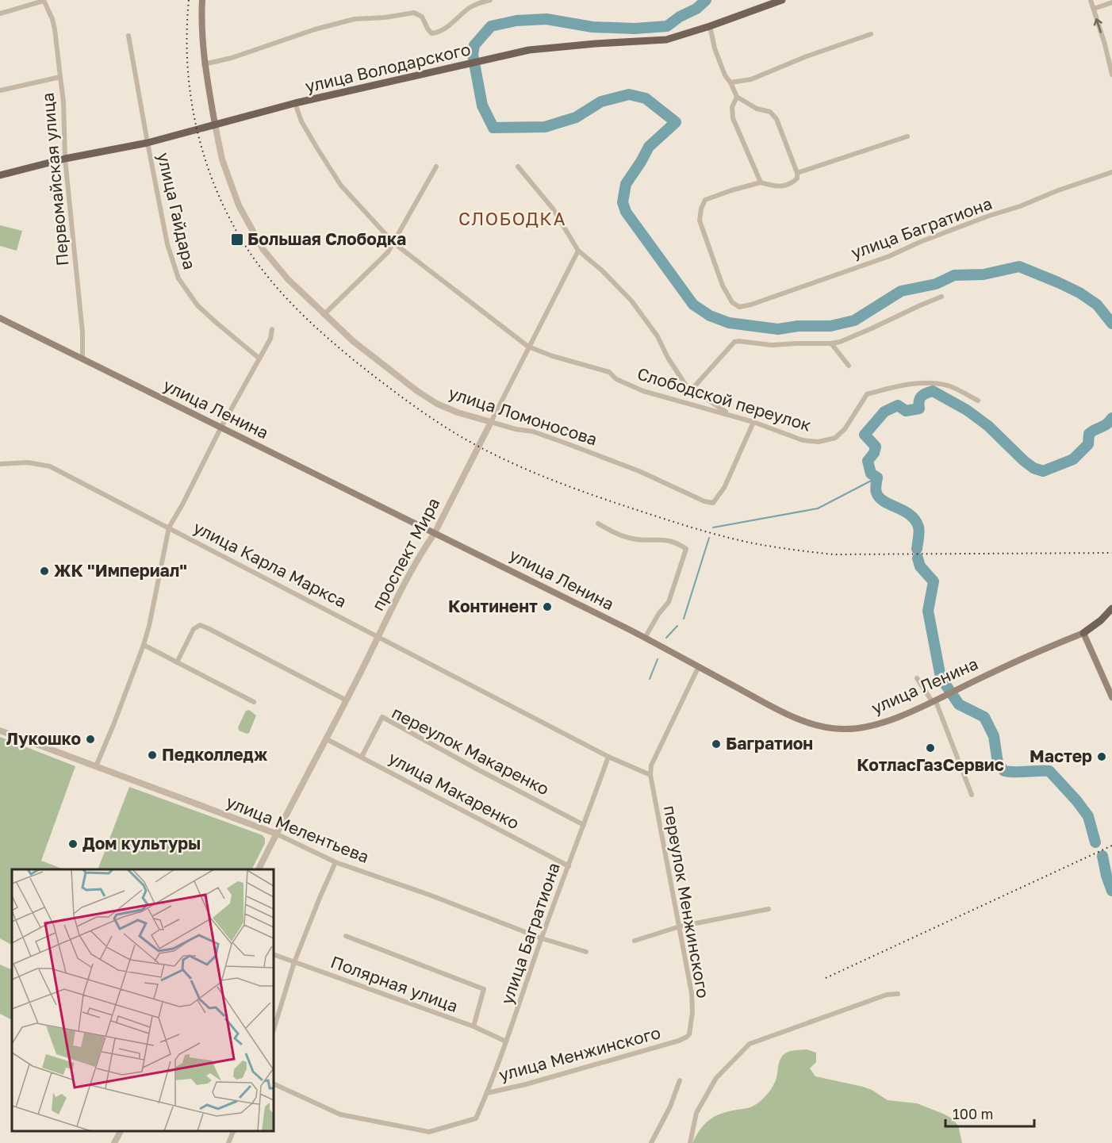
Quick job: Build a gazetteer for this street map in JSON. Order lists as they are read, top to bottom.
{
  "streets": {
    "main road": ["улица Володарского", "улица Ленина", "улица Ломоносова"],
    "street": [
      "Первомайская улица",
      "улица Гайдара",
      "улица Багратиона",
      "Слободской переулок",
      "проспект Мира",
      "улица Карла Маркса",
      "переулок Макаренко",
      "улица Макаренко",
      "улица Мелентьева",
      "переулок Менжинского",
      "Полярная улица",
      "улица Менжинского"
    ]
  },
  "crossings": [
    ["улица Володарского", "Первомайская улица"],
    ["улица Володарского", "улица Гайдара"],
    ["улица Володарского", "Слободской переулок"],
    ["улица Володарского", "улица Ломоносова"],
    ["Первомайская улица", "улица Ленина"],
    ["улица Багратиона", "улица Карла Маркса"],
    ["улица Багратиона", "переулок Макаренко"],
    ["улица Багратиона", "улица Макаренко"],
    ["улица Багратиона", "улица Мелентьева"],
    ["улица Багратиона", "Полярная улица"],
    ["улица Багратиона", "улица Менжинского"],
    ["Слободской переулок", "улица Ломоносова"],
    ["Слободской переулок", "проспект Мира"],
    ["улица Ленина", "проспект Мира"],
    ["улица Ломоносова", "проспект Мира"],
    ["проспект Мира", "улица Карла Маркса"],
    ["проспект Мира", "улица Макаренко"],
    ["проспект Мира", "улица Мелентьева"],
    ["улица Карла Маркса", "переулок Менжинского"],
    ["переулок Макаренко", "улица Макаренко"],
    ["переулок Менжинского", "улица Менжинского"]
  ],
  "districts": ["СЛОБОДКА"],
  "places": {
    "transit": ["Большая Слободка"],
    "other": [
      "ЖК \"Империал\"",
      "Континент",
      "Лукошко",
      "Багратион",
      "КотласГазСервис",
      "Педколледж",
      "Мастер",
      "Дом культуры"
    ]
  },
  "scale_bar": "100 m"
}
